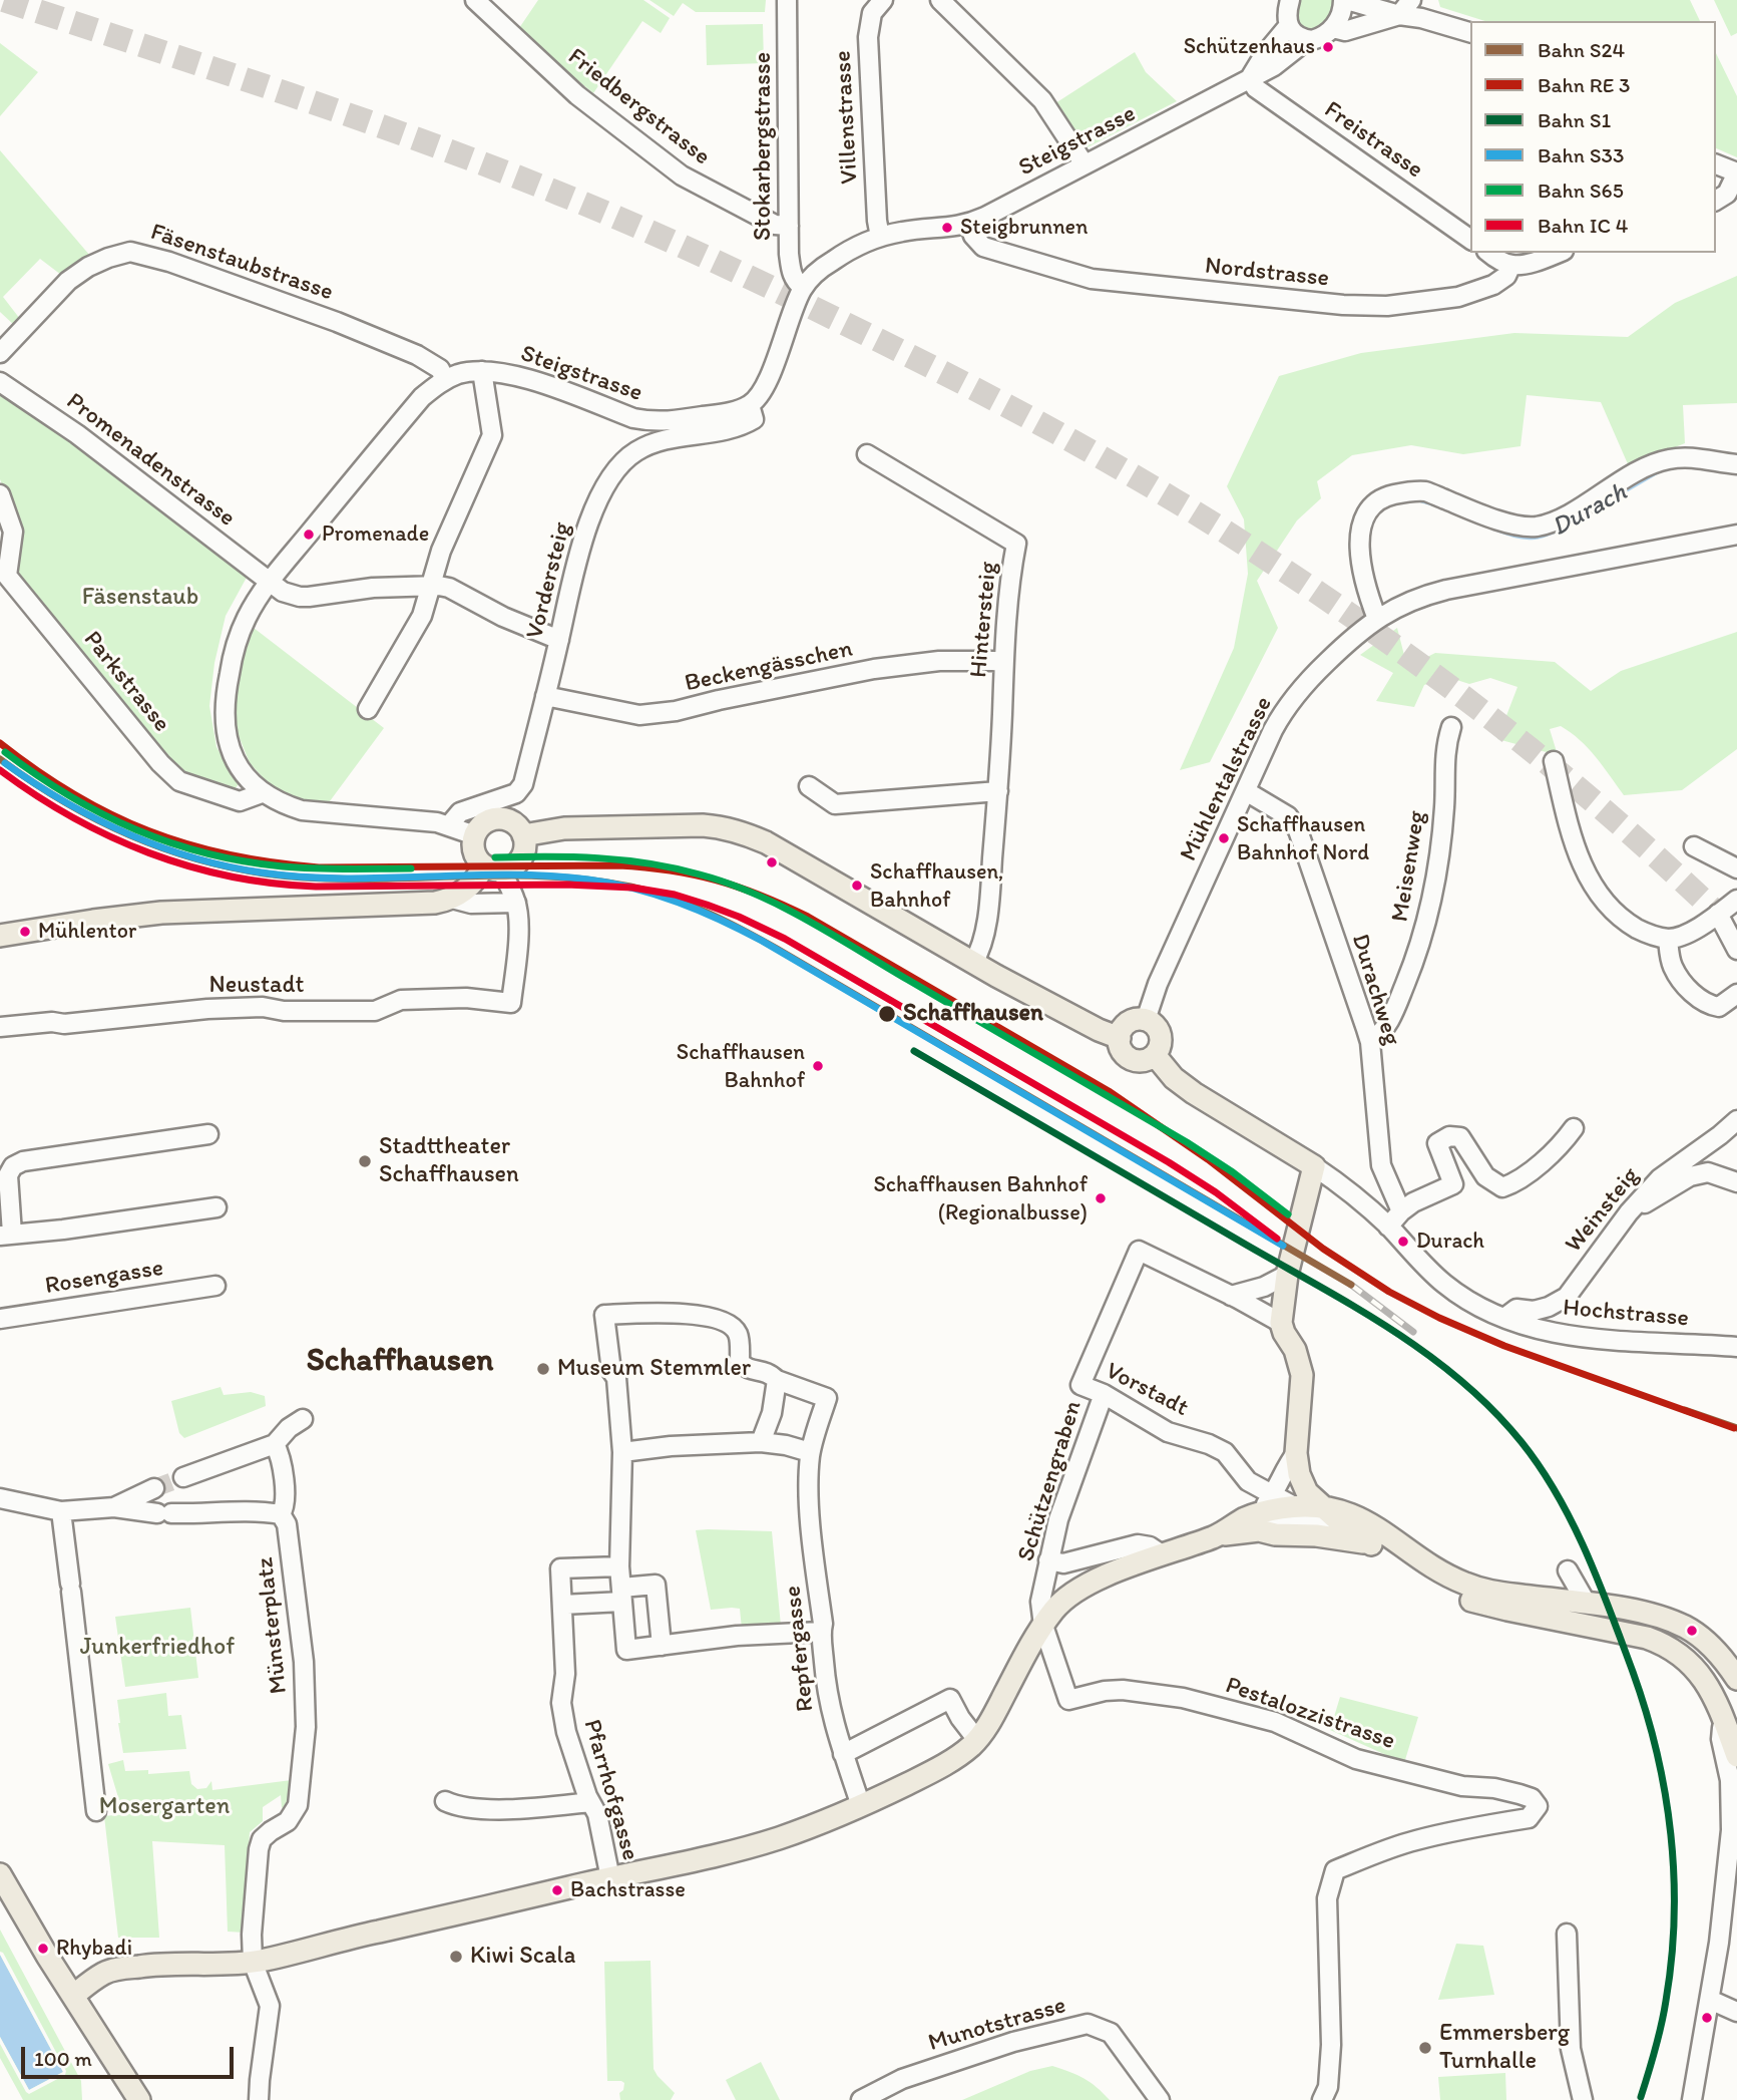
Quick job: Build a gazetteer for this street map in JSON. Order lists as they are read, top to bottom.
{
  "streets": {
    "street": [
      "Friedbergstrasse",
      "Villenstrasse",
      "Freistrasse",
      "Steigstrasse",
      "Stokarbergstrasse",
      "Fäsenstaubstrasse",
      "Nordstrasse",
      "Promenadenstrasse",
      "Vordersteig",
      "Hintersteig",
      "Beckengässchen",
      "Parkstrasse",
      "Mühlentalstrasse",
      "Meisenweg",
      "Neustadt",
      "Durachweg",
      "Weinsteig",
      "Rosengasse",
      "Hochstrasse",
      "Vorstadt",
      "Schützengraben",
      "Münsterplatz",
      "Repfergasse",
      "Pestalozzistrasse",
      "Pfarrhofgasse",
      "Munotstrasse"
    ]
  },
  "crossings": [
    ["Friedbergstrasse", "Stokarbergstrasse"],
    ["Villenstrasse", "Steigstrasse"],
    ["Freistrasse", "Steigstrasse"],
    ["Steigstrasse", "Stokarbergstrasse"],
    ["Steigstrasse", "Fäsenstaubstrasse"],
    ["Steigstrasse", "Nordstrasse"],
    ["Steigstrasse", "Promenadenstrasse"],
    ["Steigstrasse", "Vordersteig"],
    ["Steigstrasse", "Parkstrasse"],
    ["Promenadenstrasse", "Vordersteig"],
    ["Vordersteig", "Beckengässchen"],
    ["Hintersteig", "Beckengässchen"],
    ["Mühlentalstrasse", "Durachweg"],
    ["Meisenweg", "Durachweg"],
    ["Weinsteig", "Hochstrasse"],
    ["Vorstadt", "Schützengraben"],
    ["Schützengraben", "Pestalozzistrasse"]
  ],
  "districts": ["Schaffhausen"],
  "water": ["Durach"],
  "parks": ["Fäsenstaub", "Junkerfriedhof", "Mosergarten"],
  "places": [
    "Schützenhaus",
    "Steigbrunnen",
    "Promenade",
    "Schaffhausen Bahnhof Nord",
    "Schaffhausen, Bahnhof",
    "Mühlentor",
    "Schaffhausen",
    "Schaffhausen Bahnhof",
    "Stadttheater Schaffhausen",
    "Schaffhausen Bahnhof (Regionalbusse)",
    "Durach",
    "Museum Stemmler",
    "Bachstrasse",
    "Rhybadi",
    "Kiwi Scala",
    "Emmersberg Turnhalle"
  ],
  "lines": [
    "rail line S65",
    "rail line S24",
    "rail line S33",
    "rail line S1"
  ],
  "legend": [
    "Bahn S24",
    "Bahn RE 3",
    "Bahn S1",
    "Bahn S33",
    "Bahn S65",
    "Bahn IC 4"
  ],
  "scale_bar": "100 m"
}
